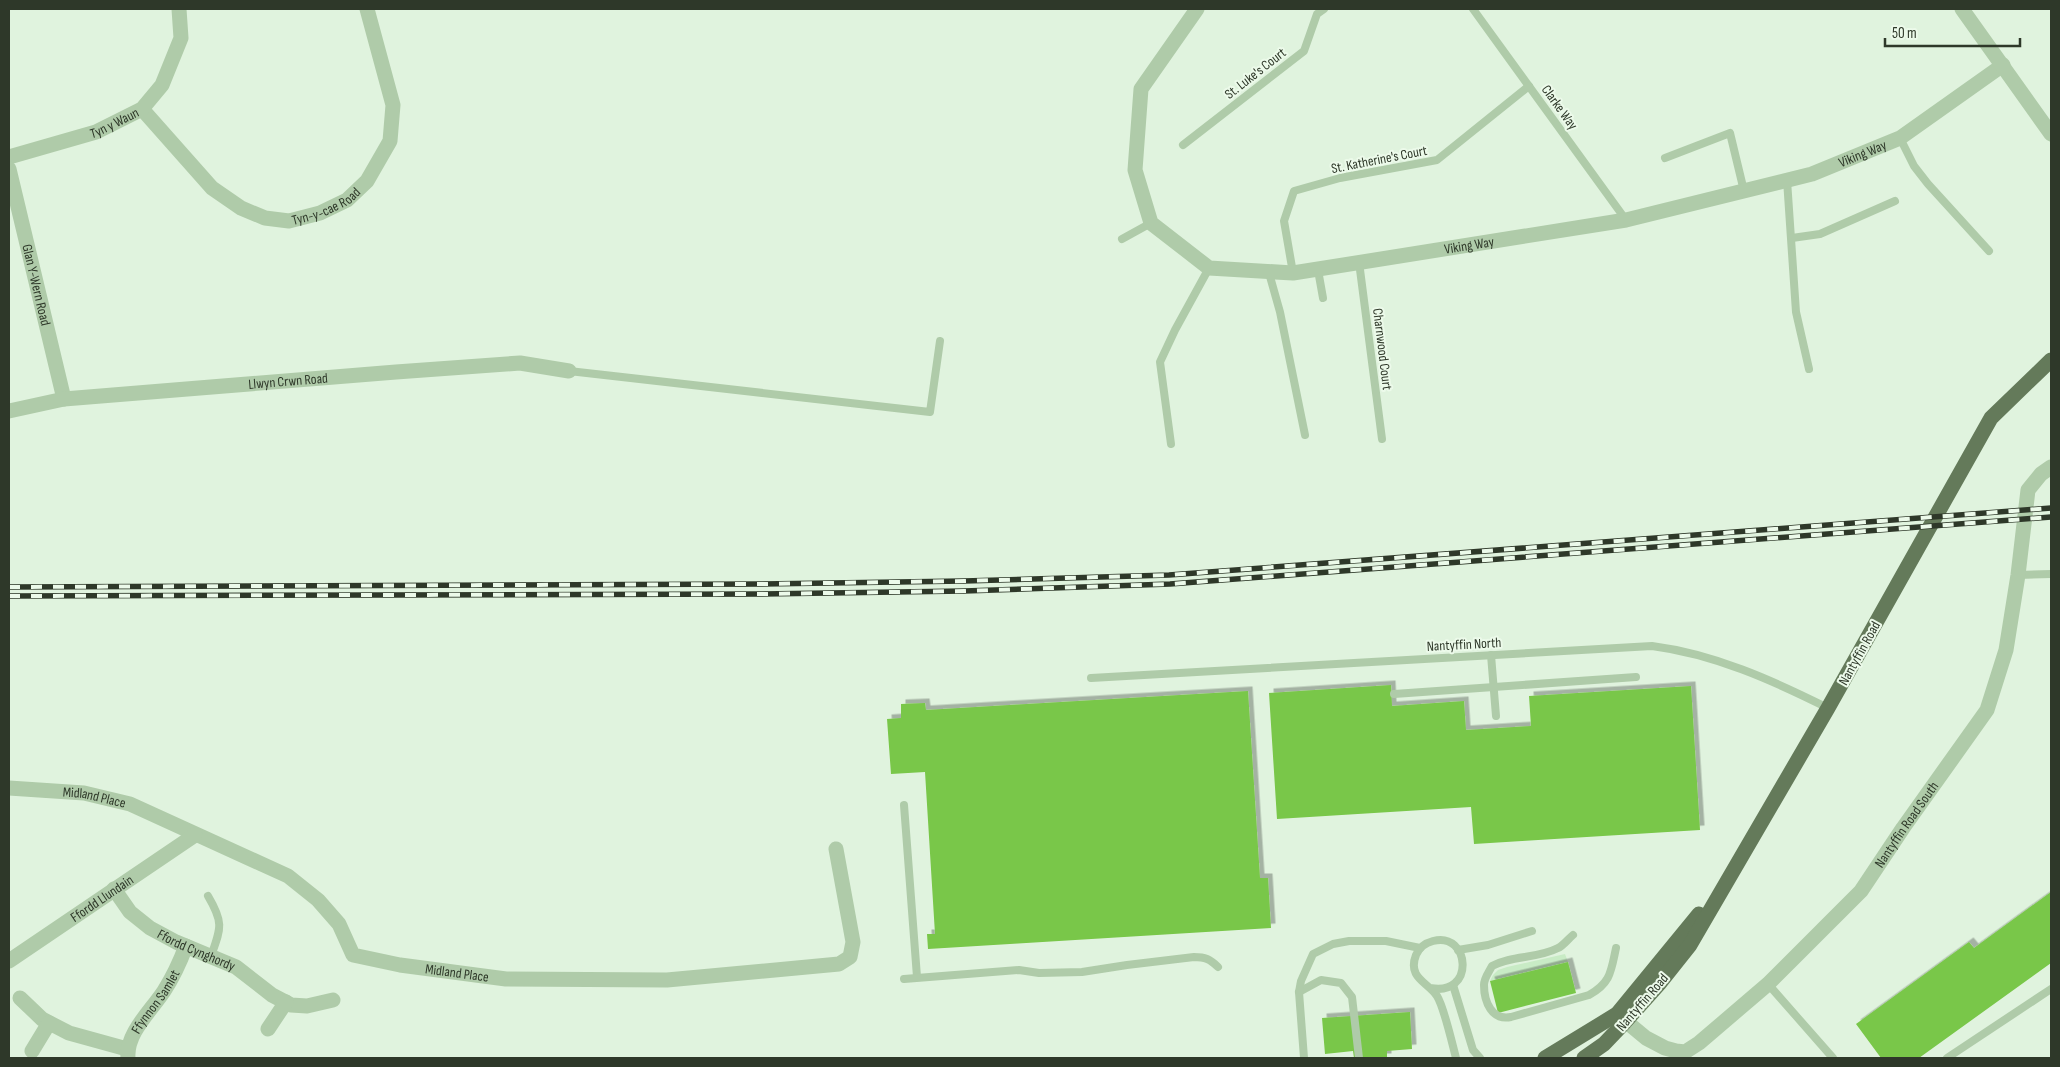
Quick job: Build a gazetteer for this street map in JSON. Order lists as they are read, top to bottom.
{
  "streets": {
    "main road": ["Nantyffin Road"],
    "street": [
      "Tyn y Waun",
      "Viking Way",
      "Tyn-y-cae Road",
      "Glan Y-Wern Road",
      "Llwyn Crwn Road",
      "Midland Place",
      "Nantyffin Road South",
      "Ffordd Llundain",
      "Ffordd Cynghordy",
      "Ffynnon Samlet"
    ],
    "lane": [
      "St. Luke's Court",
      "Clarke Way",
      "St. Katherine's Court",
      "Charnwood Court",
      "Nantyffin North"
    ]
  },
  "crossings": [
    ["Clarke Way", "Viking Way"],
    ["Clarke Way", "St. Katherine's Court"],
    ["Tyn y Waun", "Tyn-y-cae Road"],
    ["Viking Way", "St. Katherine's Court"],
    ["Viking Way", "Charnwood Court"],
    ["Glan Y-Wern Road", "Llwyn Crwn Road"],
    ["Nantyffin North", "Nantyffin Road"],
    ["Nantyffin Road", "Nantyffin Road South"],
    ["Midland Place", "Ffordd Llundain"],
    ["Ffordd Llundain", "Ffordd Cynghordy"],
    ["Ffordd Cynghordy", "Ffynnon Samlet"]
  ],
  "scale_bar": "50 m"
}
